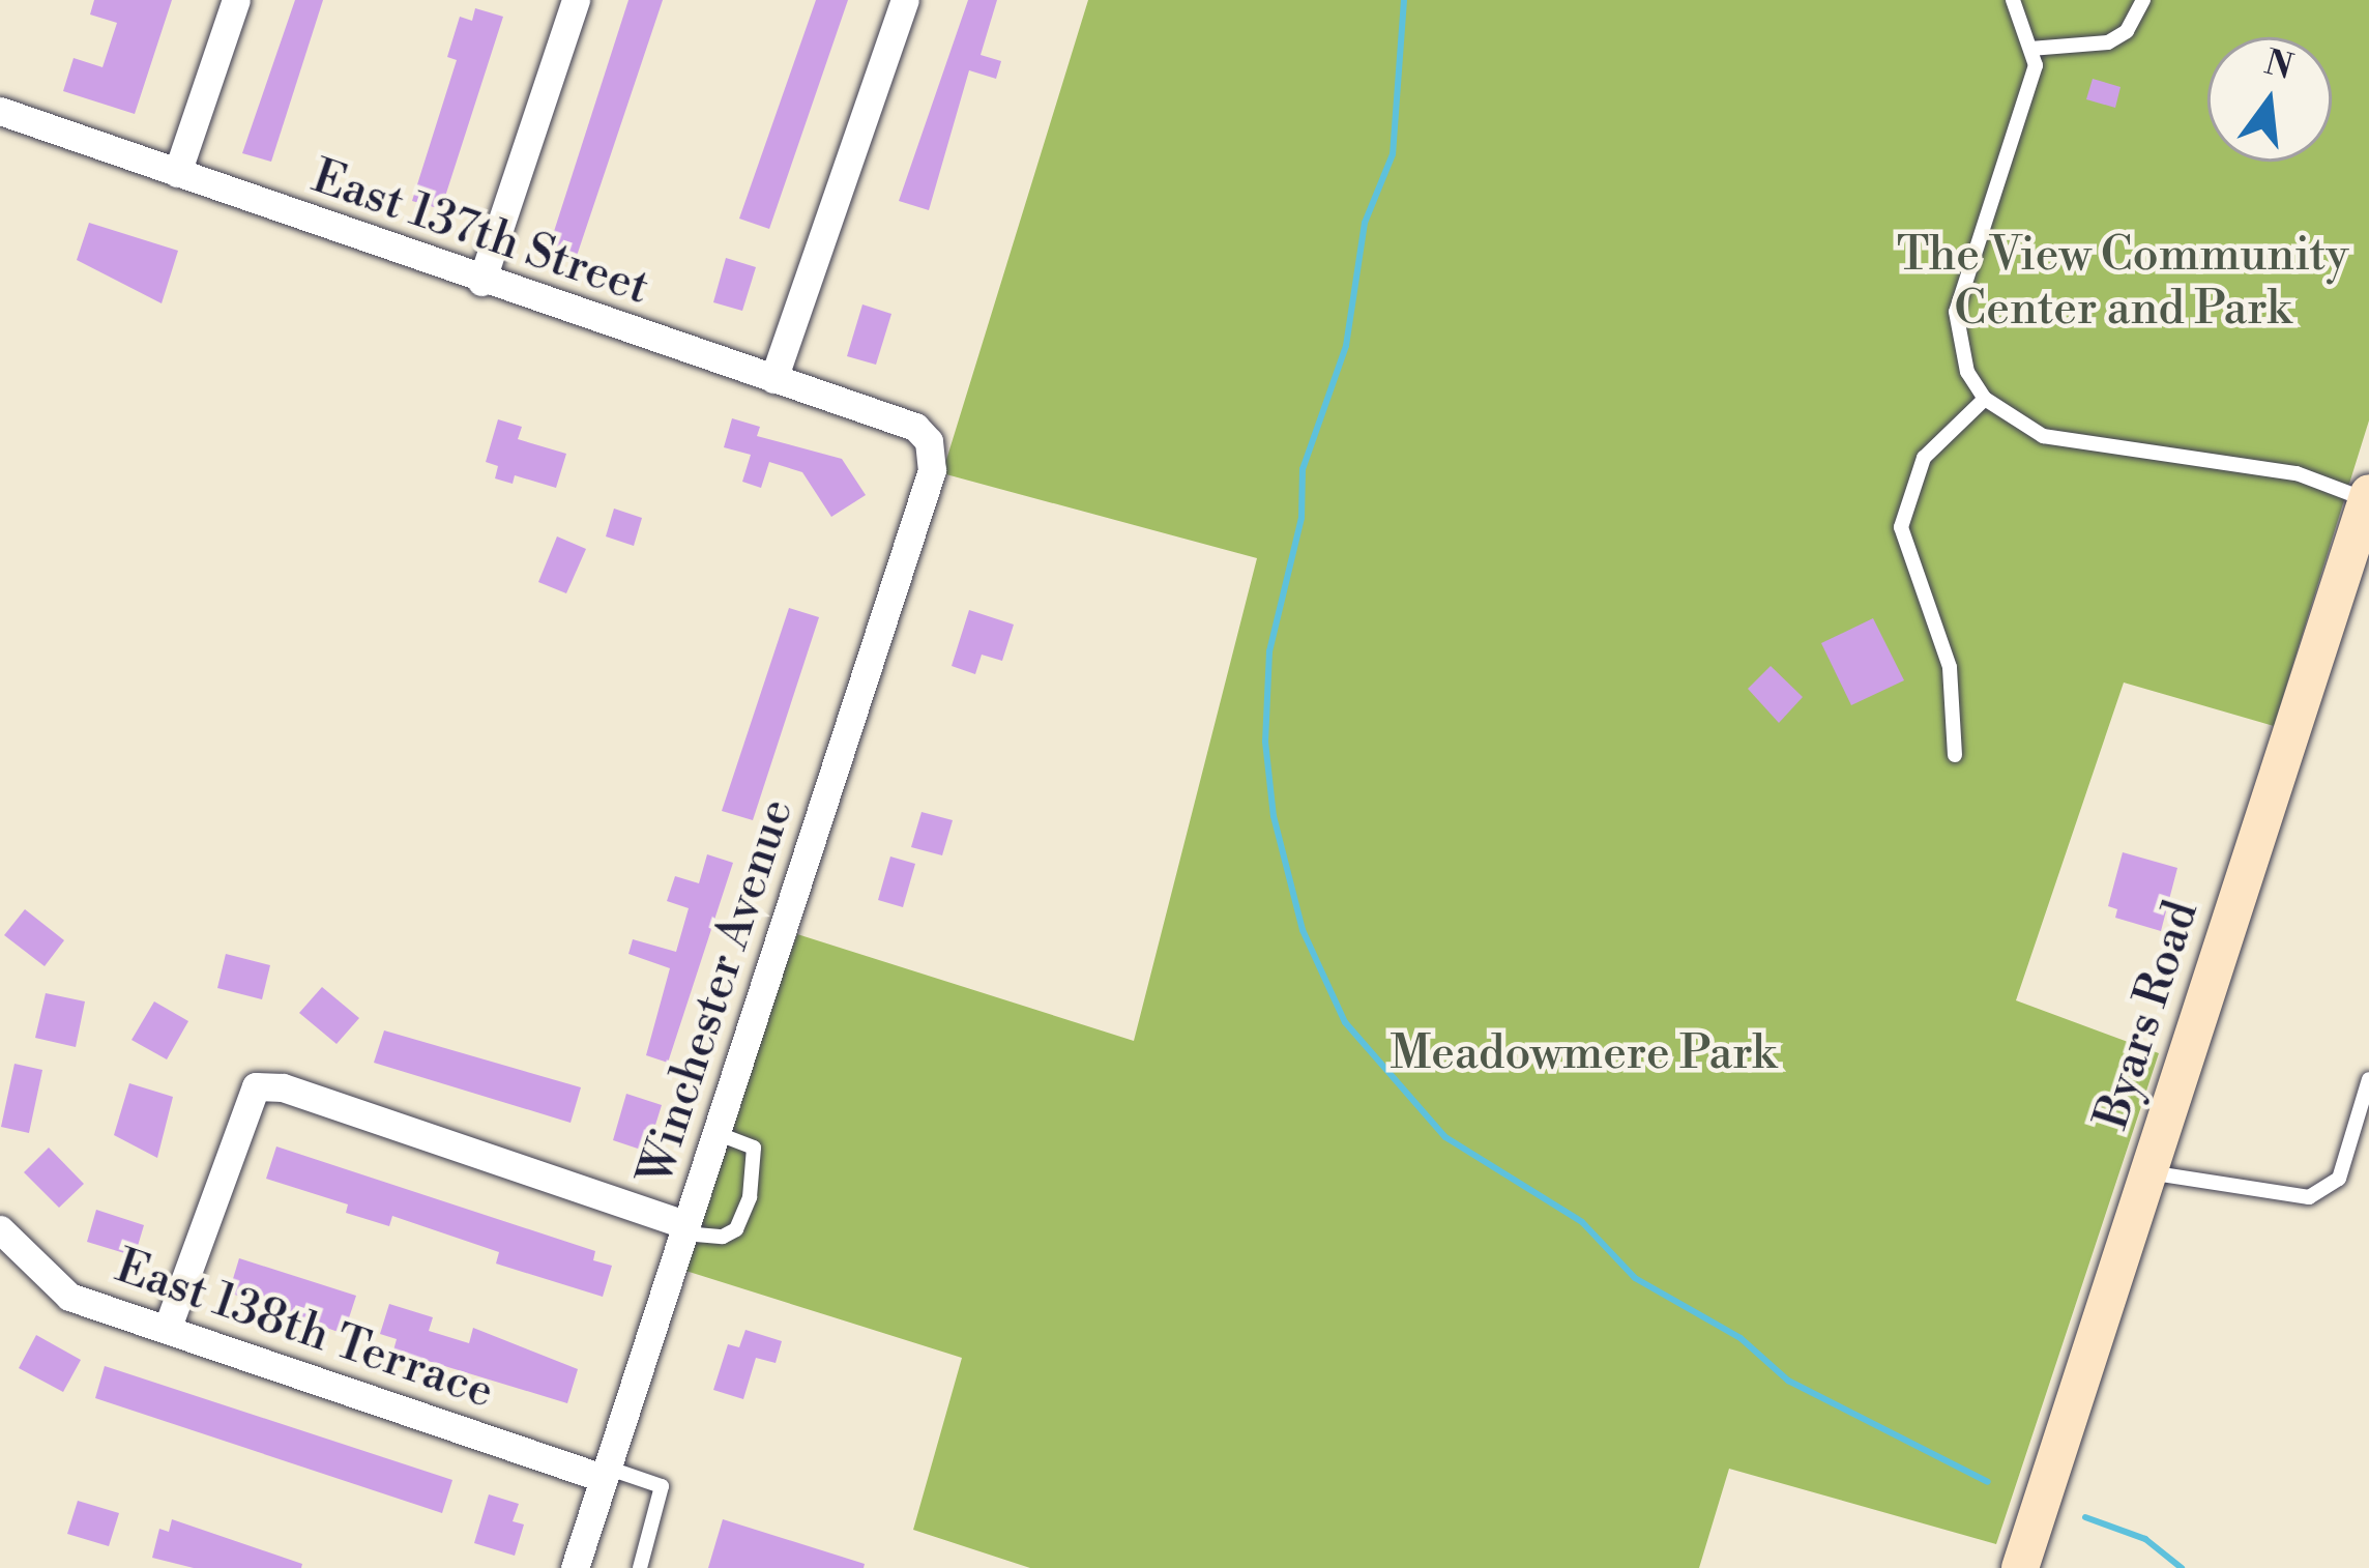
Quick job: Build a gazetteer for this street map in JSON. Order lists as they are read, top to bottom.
{
  "streets": {
    "street": [
      "East 137th Street",
      "Winchester Avenue",
      "Byars Road",
      "East 138th Terrace"
    ]
  },
  "crossings": [
    ["East 137th Street", "Winchester Avenue"],
    ["Winchester Avenue", "East 138th Terrace"]
  ],
  "parks": ["The View Community Center and Park", "Meadowmere Park"],
  "north": "top"
}
